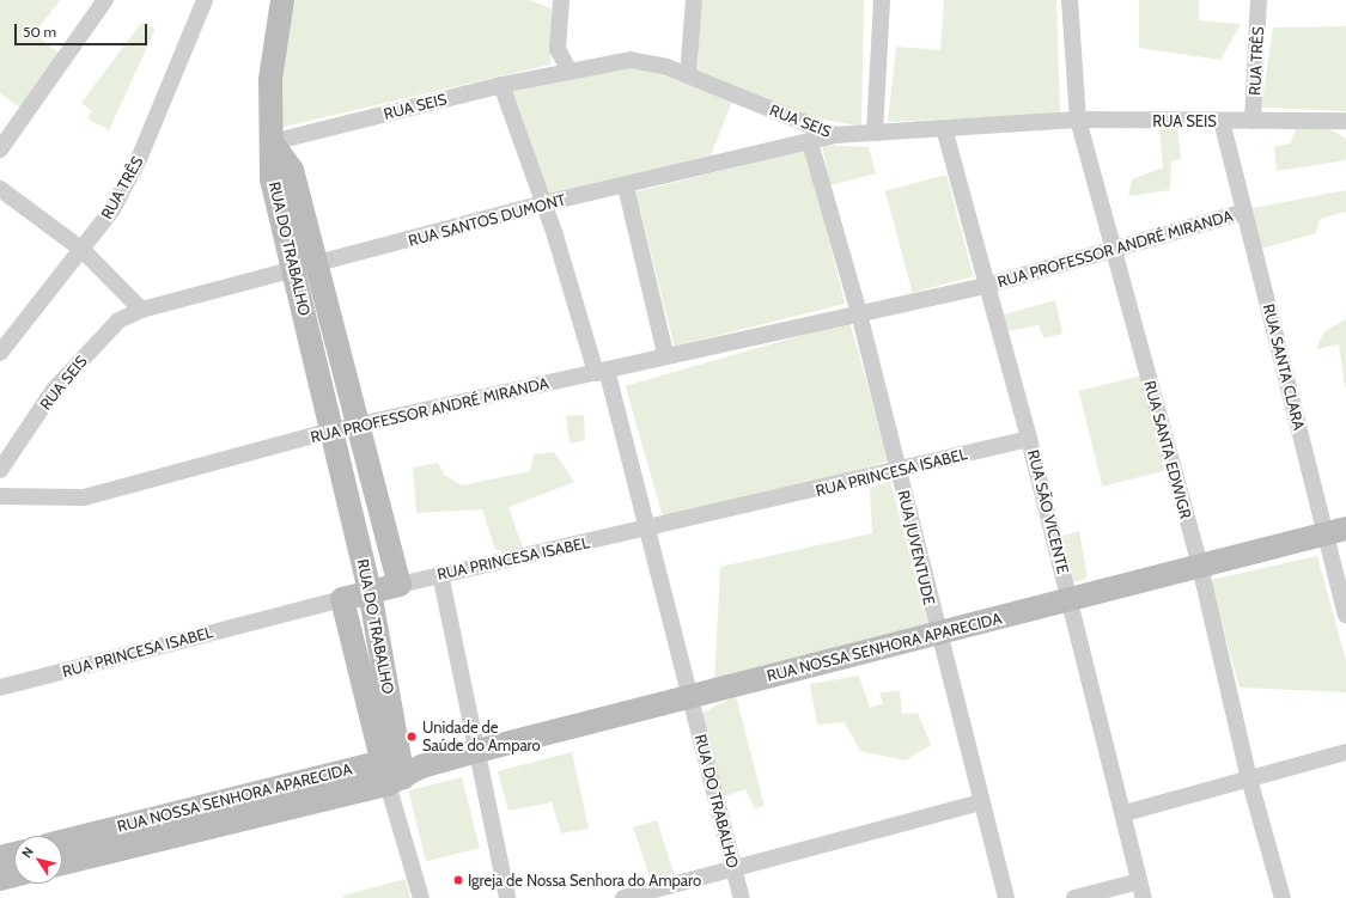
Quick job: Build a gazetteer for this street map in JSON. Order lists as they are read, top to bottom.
{
  "streets": {
    "main road": ["RUA DO TRABALHO", "RUA PRINCESA ISABEL", "RUA NOSSA SENHORA APARECIDA"],
    "street": [
      "RUA TRÊS",
      "RUA SEIS",
      "RUA SANTOS DUMONT",
      "RUA PROFESSOR ANDRÉ MIRANDA",
      "RUA SANTA CLARA",
      "RUA SANTA EDWIGR",
      "RUA SÃO VICENTE",
      "RUA JUVENTUDE"
    ]
  },
  "crossings": [
    ["RUA TRÊS", "RUA SEIS"],
    ["RUA SEIS", "RUA SANTOS DUMONT"],
    ["RUA SEIS", "RUA DO TRABALHO"],
    ["RUA SEIS", "RUA SANTA CLARA"],
    ["RUA SEIS", "RUA SANTA EDWIGR"],
    ["RUA SEIS", "RUA SÃO VICENTE"],
    ["RUA SANTOS DUMONT", "RUA DO TRABALHO"],
    ["RUA SANTOS DUMONT", "RUA JUVENTUDE"],
    ["RUA DO TRABALHO", "RUA PROFESSOR ANDRÉ MIRANDA"],
    ["RUA DO TRABALHO", "RUA PRINCESA ISABEL"],
    ["RUA DO TRABALHO", "RUA NOSSA SENHORA APARECIDA"],
    ["RUA PROFESSOR ANDRÉ MIRANDA", "RUA SANTA CLARA"],
    ["RUA PROFESSOR ANDRÉ MIRANDA", "RUA SANTA EDWIGR"],
    ["RUA PROFESSOR ANDRÉ MIRANDA", "RUA SÃO VICENTE"],
    ["RUA PROFESSOR ANDRÉ MIRANDA", "RUA JUVENTUDE"],
    ["RUA SANTA CLARA", "RUA NOSSA SENHORA APARECIDA"],
    ["RUA SANTA EDWIGR", "RUA NOSSA SENHORA APARECIDA"],
    ["RUA PRINCESA ISABEL", "RUA SÃO VICENTE"],
    ["RUA PRINCESA ISABEL", "RUA JUVENTUDE"],
    ["RUA SÃO VICENTE", "RUA NOSSA SENHORA APARECIDA"],
    ["RUA JUVENTUDE", "RUA NOSSA SENHORA APARECIDA"]
  ],
  "places": ["Unidade de Saúde do Amparo", "Igreja de Nossa Senhora do Amparo"],
  "scale_bar": "50 m",
  "north": "top left"
}
